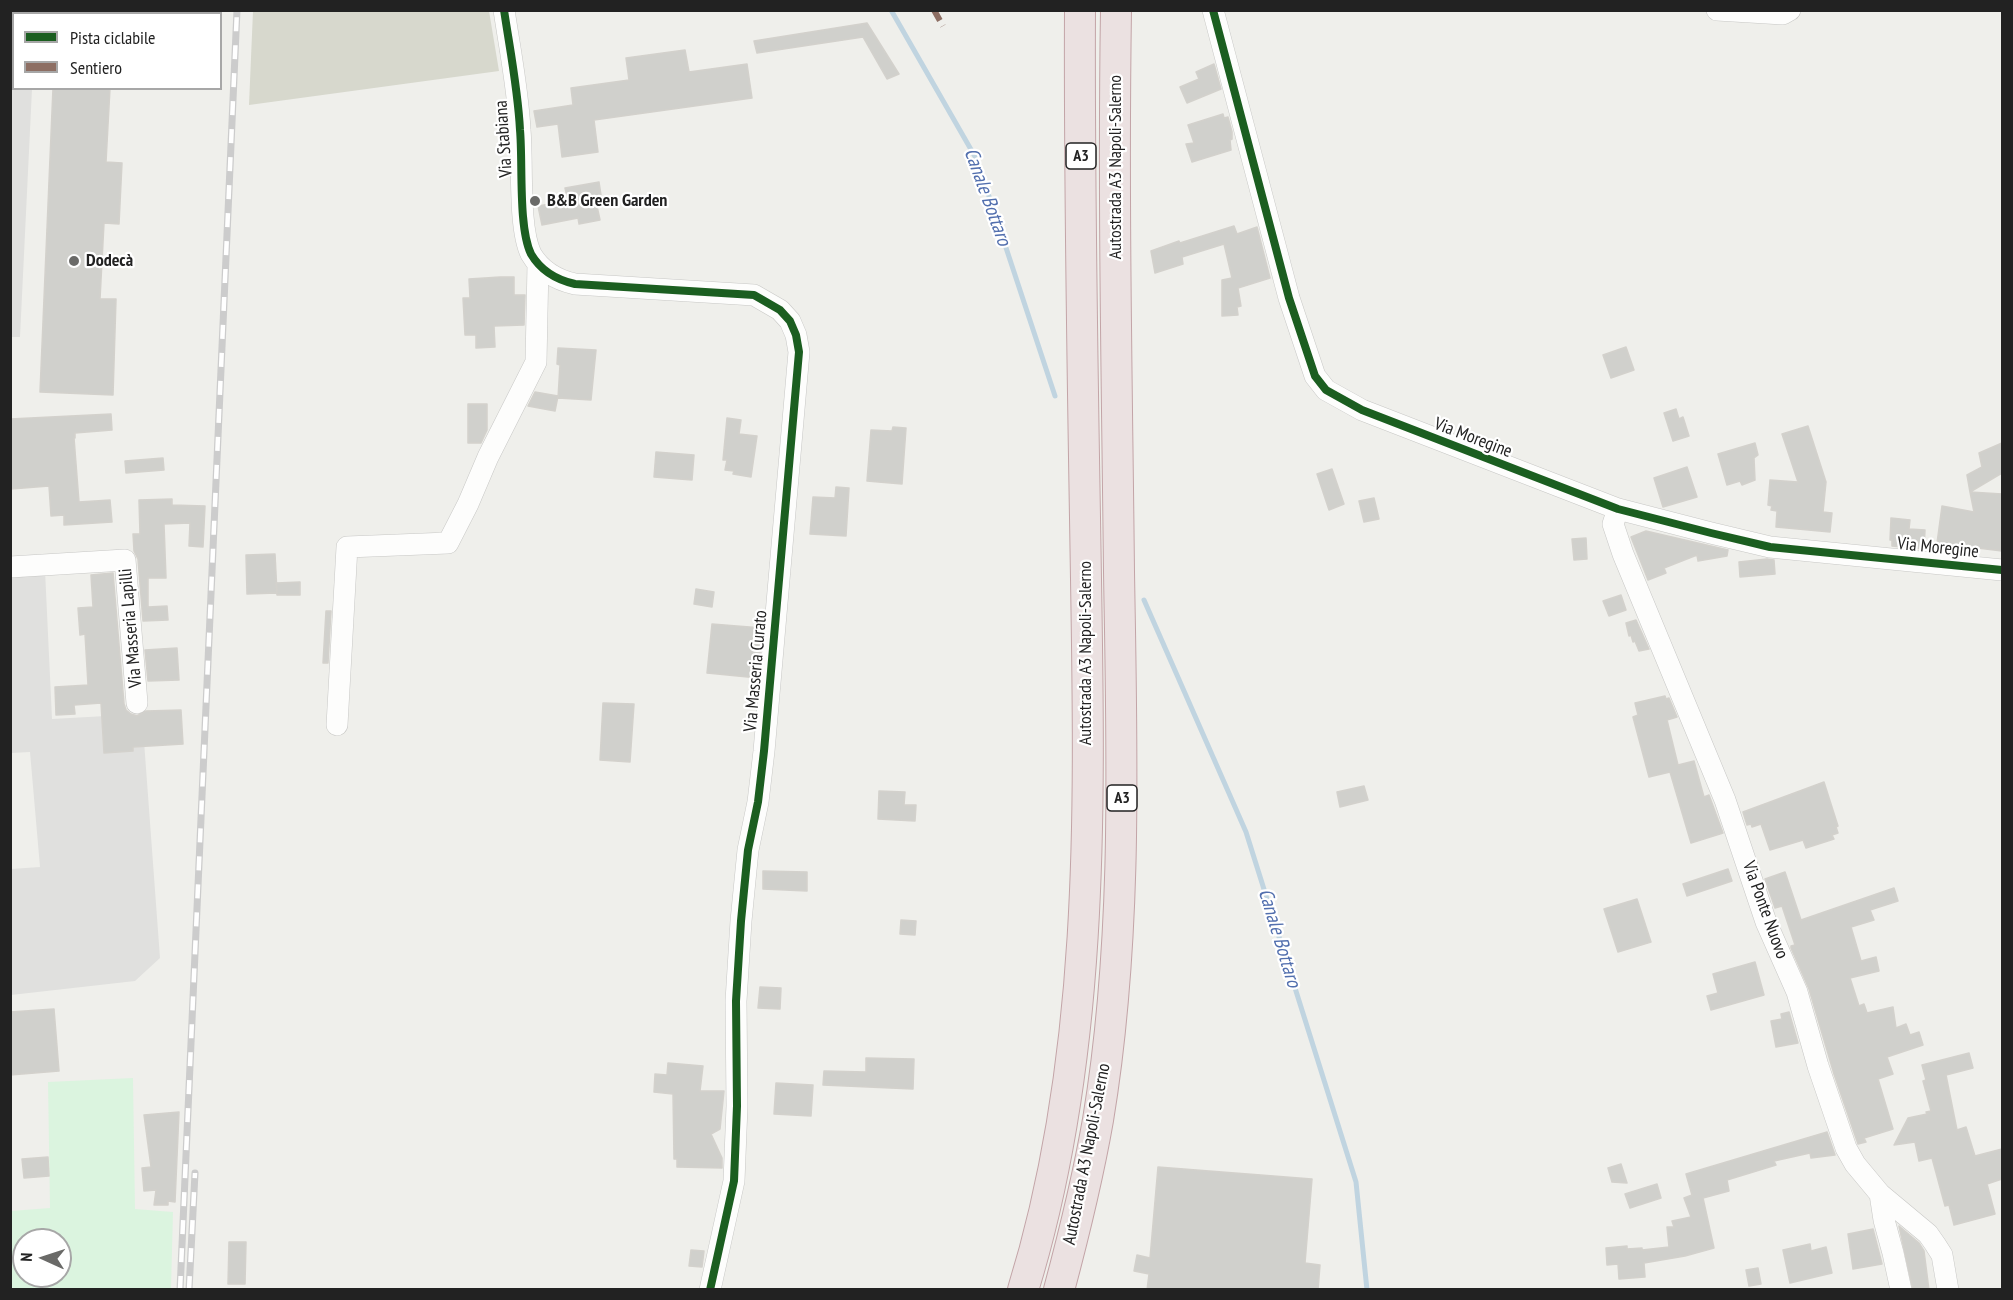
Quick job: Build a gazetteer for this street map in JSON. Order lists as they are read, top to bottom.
{
  "streets": {
    "highway": ["A3", "Autostrada A3 Napoli-Salerno"],
    "street": [
      "Via Stabiana",
      "Via Moregine",
      "Via Masseria Lapilli",
      "Via Masseria Curato",
      "Via Ponte Nuovo"
    ]
  },
  "crossings": [
    ["Via Stabiana", "Via Masseria Curato"],
    ["Via Moregine", "Via Ponte Nuovo"]
  ],
  "water": ["Canale Bottaro"],
  "places": ["B&B Green Garden", "Dodecà"],
  "legend": ["Pista ciclabile", "Sentiero"],
  "north": "left"
}
